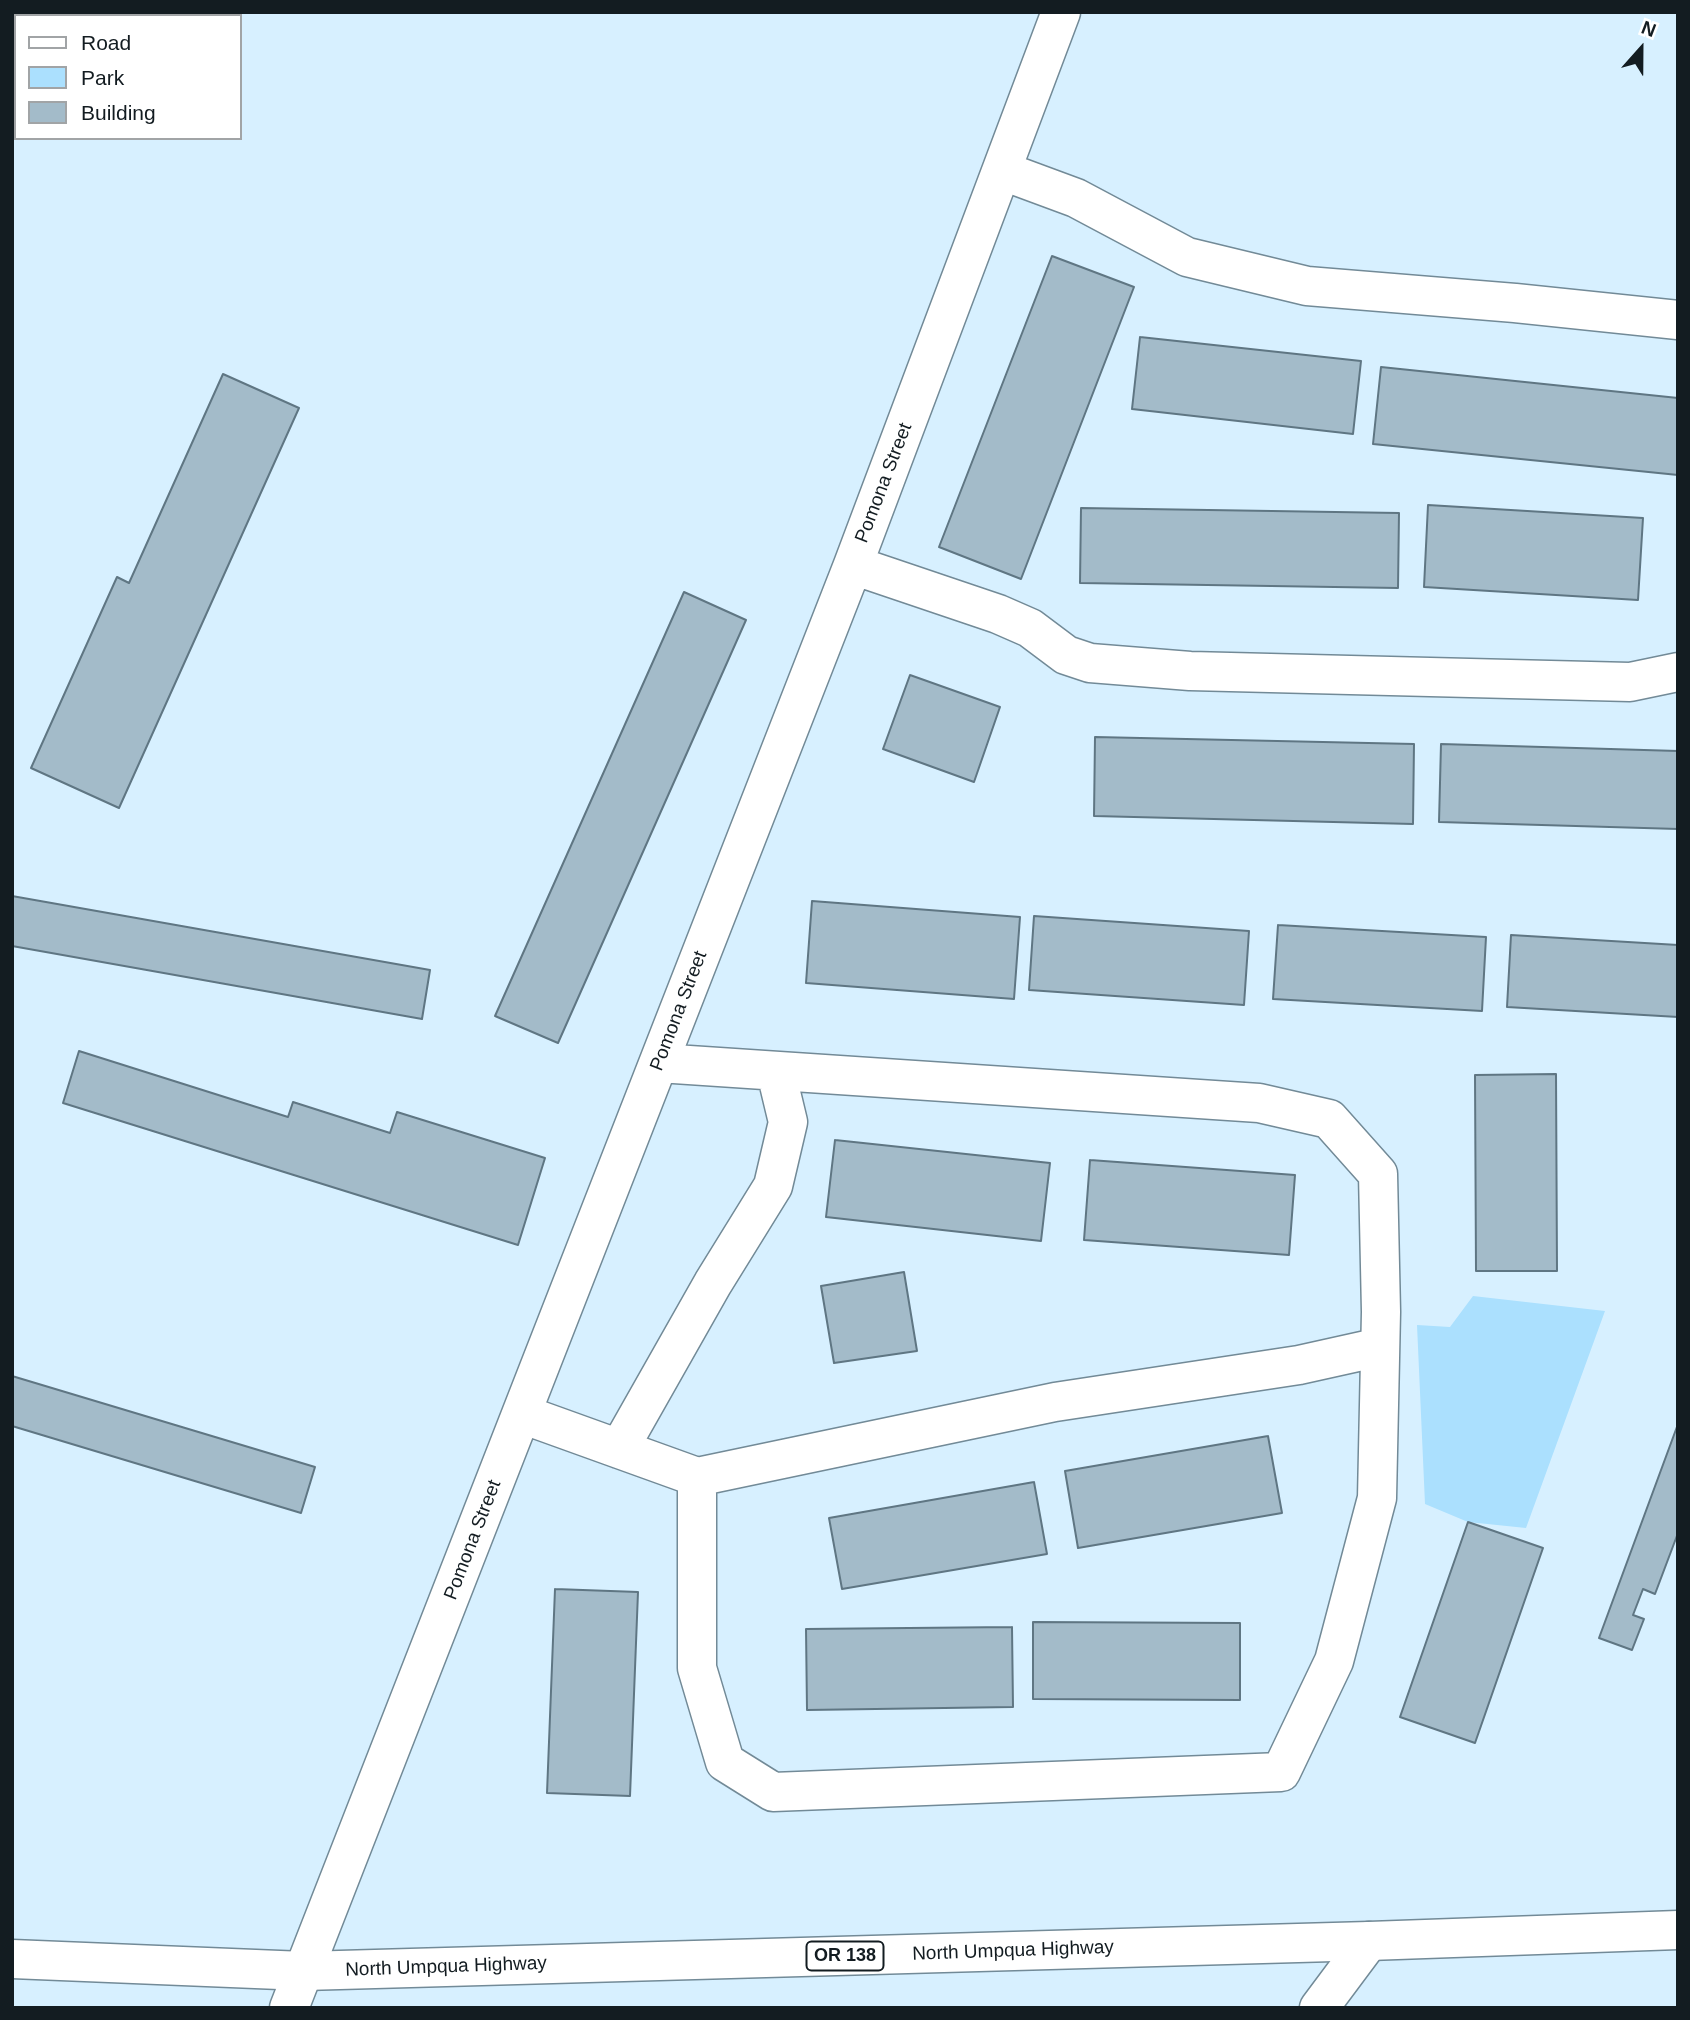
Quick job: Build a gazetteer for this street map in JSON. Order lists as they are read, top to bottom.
{
  "streets": {
    "street": ["Pomona Street", "North Umpqua Highway", "OR 138"]
  },
  "crossings": [
    ["Pomona Street", "North Umpqua Highway"]
  ],
  "legend": ["Road", "Park", "Building"],
  "north": "top"
}
